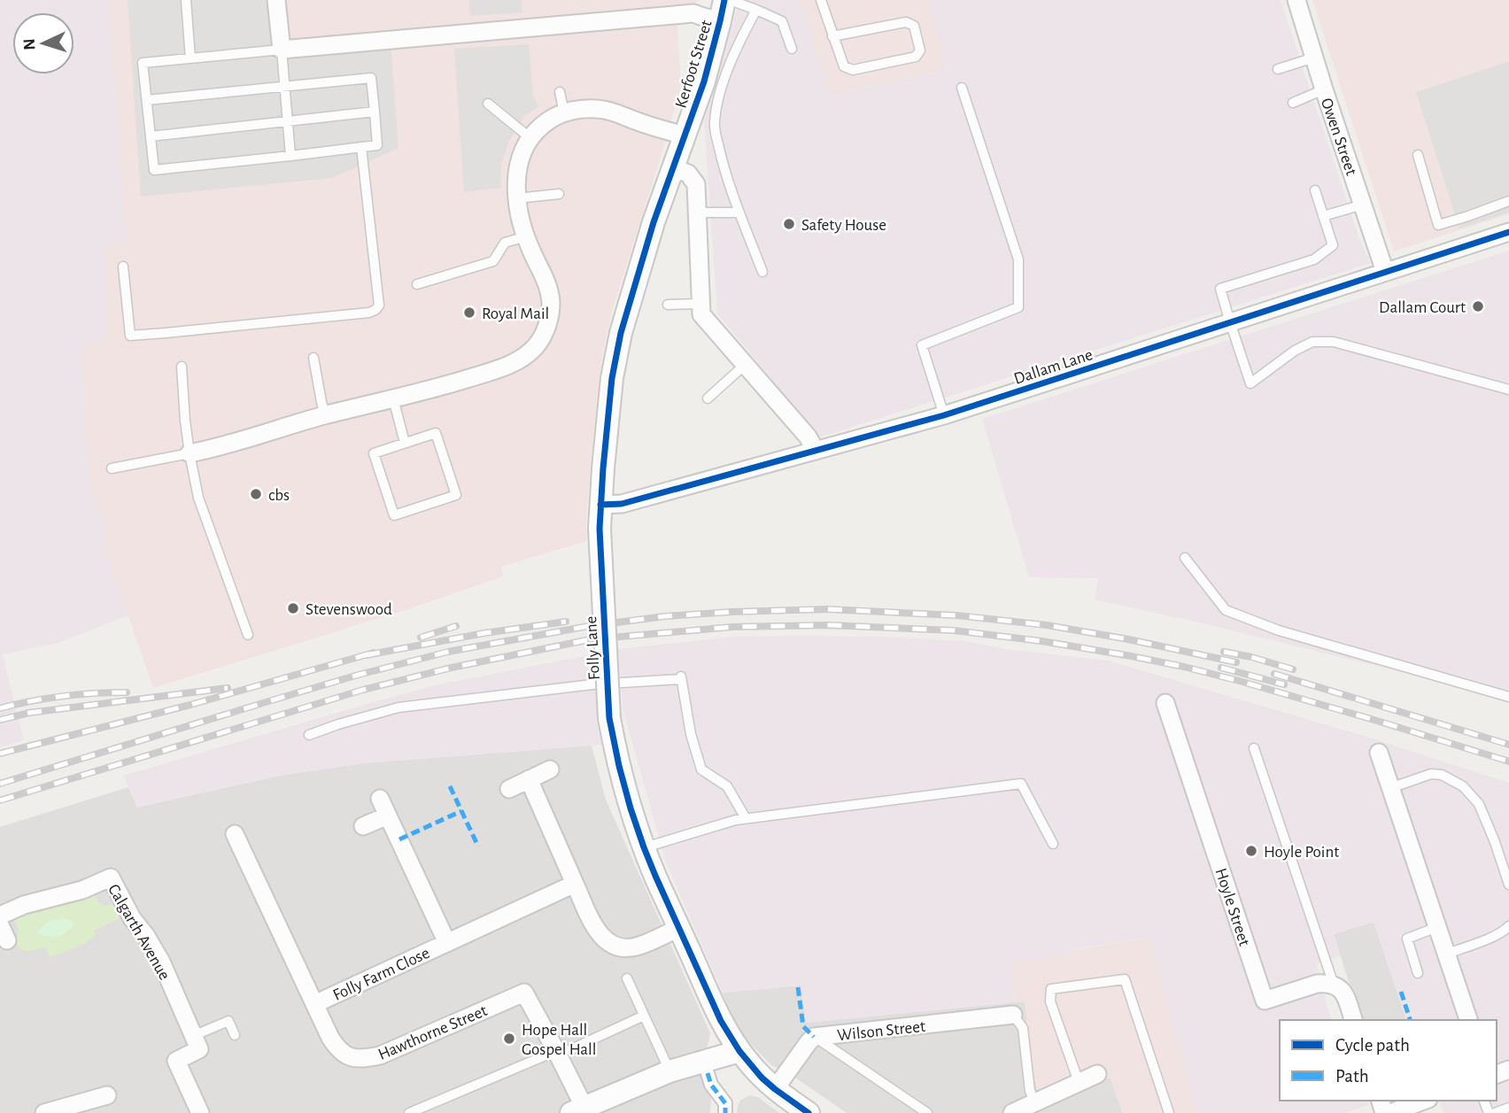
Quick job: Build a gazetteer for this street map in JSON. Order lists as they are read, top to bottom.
{
  "streets": {
    "street": [
      "Kerfoot Street",
      "Owen Street",
      "Dallam Lane",
      "Folly Lane",
      "Hoyle Street",
      "Calgarth Avenue",
      "Folly Farm Close",
      "Wilson Street",
      "Hawthorne Street"
    ]
  },
  "crossings": [
    ["Kerfoot Street", "Folly Lane"],
    ["Owen Street", "Dallam Lane"],
    ["Dallam Lane", "Folly Lane"],
    ["Folly Lane", "Wilson Street"],
    ["Folly Farm Close", "Hawthorne Street"]
  ],
  "places": [
    "Safety House",
    "Dallam Court",
    "Royal Mail",
    "cbs",
    "Stevenswood",
    "Hoyle Point",
    "Hope Hall Gospel Hall"
  ],
  "legend": ["Cycle path", "Path"],
  "north": "left"
}
